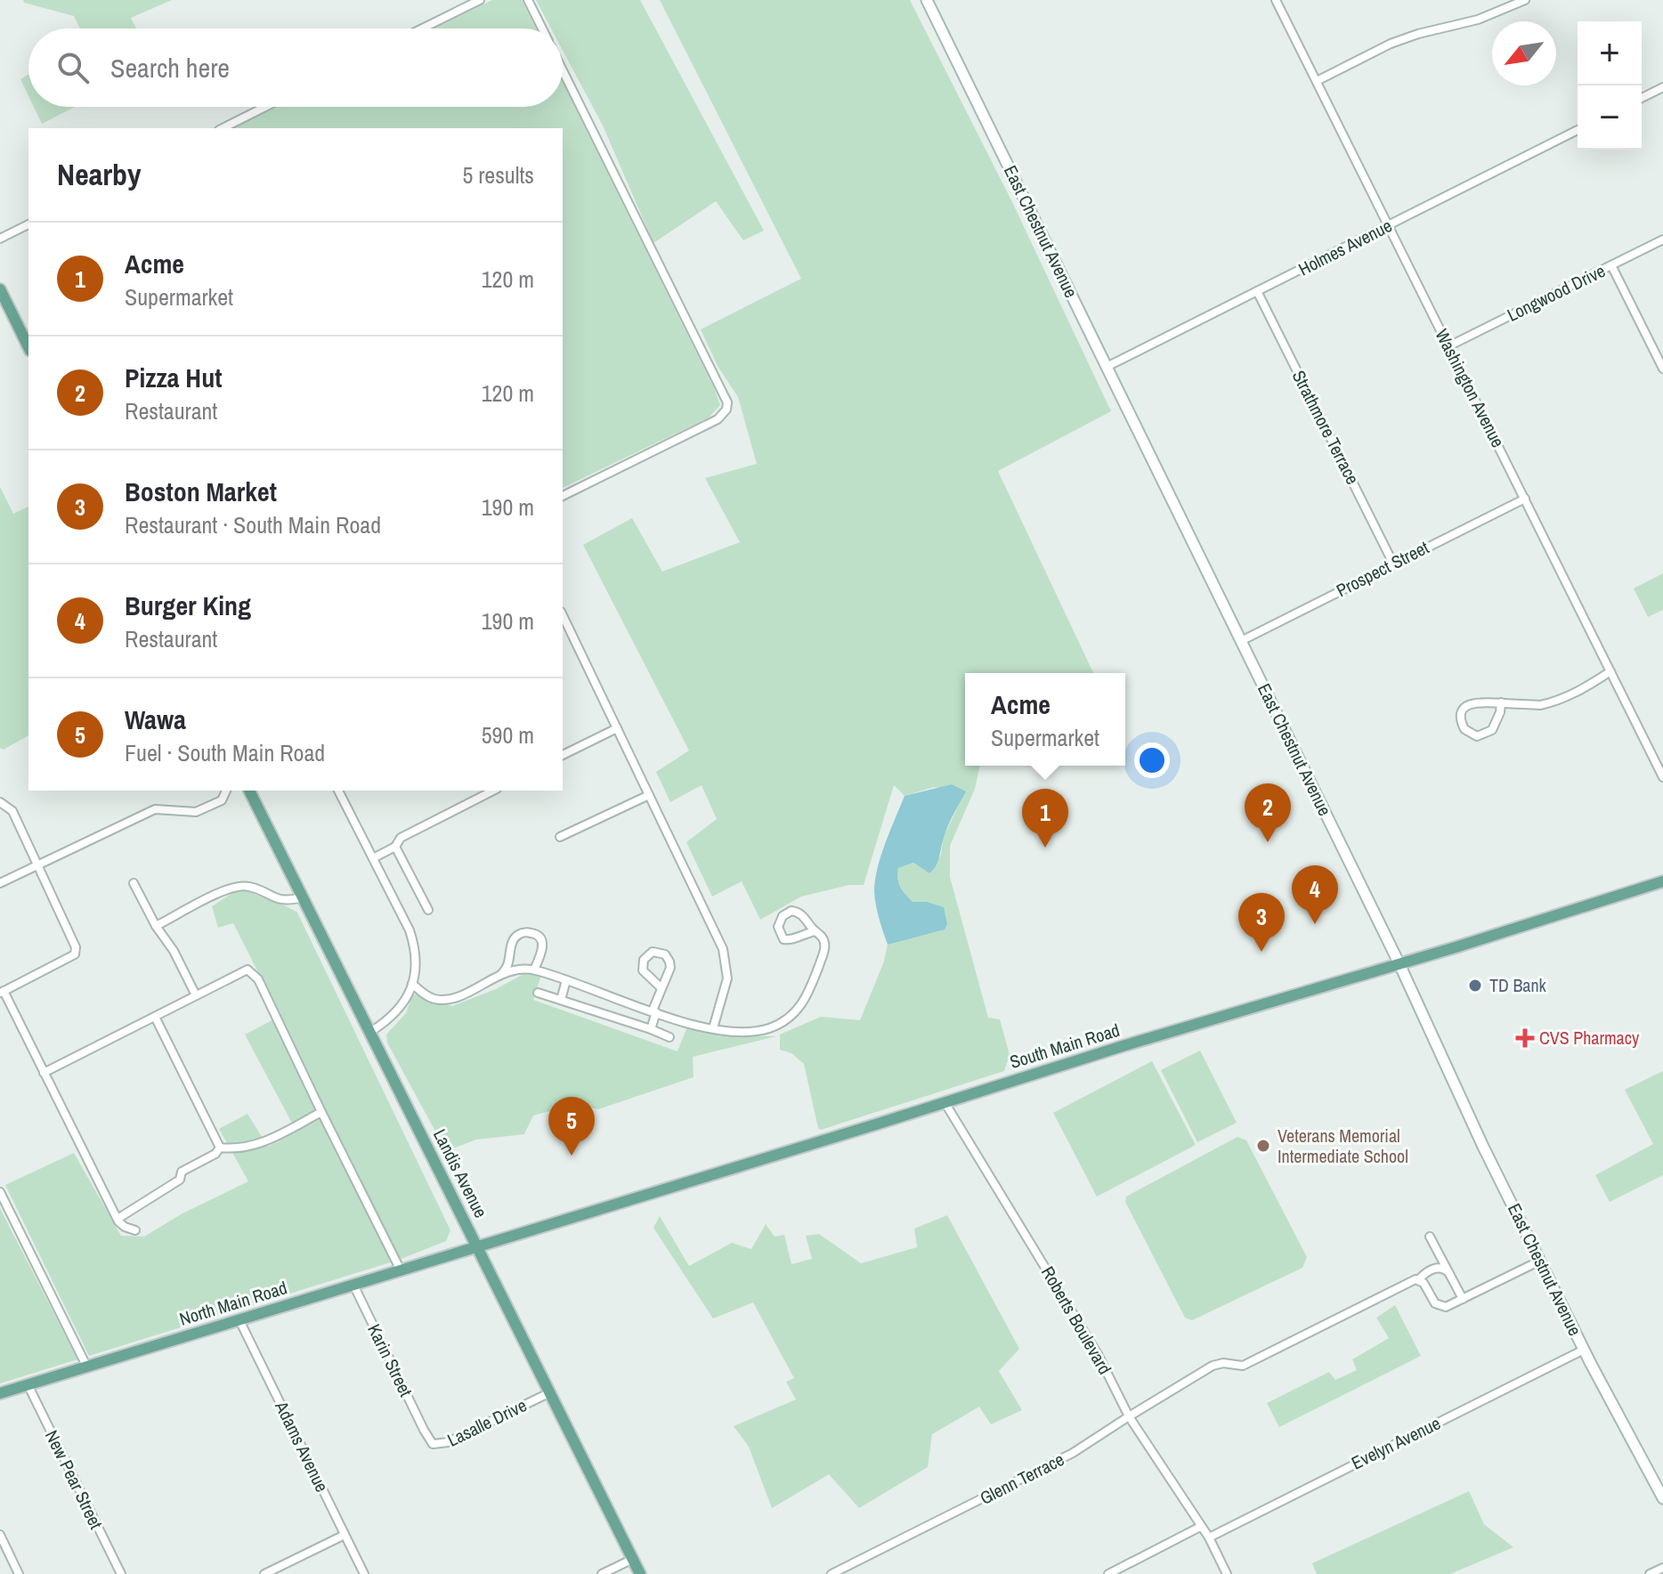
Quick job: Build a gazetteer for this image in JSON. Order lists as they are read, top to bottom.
{
  "streets": {
    "main road": ["South Main Road", "Landis Avenue", "North Main Road"],
    "street": [
      "East Chestnut Avenue",
      "Holmes Avenue",
      "Longwood Drive",
      "Washington Avenue",
      "Strathmore Terrace",
      "Prospect Street",
      "Roberts Boulevard",
      "Karin Street",
      "Lasalle Drive",
      "Evelyn Avenue",
      "Adams Avenue",
      "Glenn Terrace",
      "New Pear Street"
    ]
  },
  "crossings": [
    ["East Chestnut Avenue", "Holmes Avenue"],
    ["East Chestnut Avenue", "Prospect Street"],
    ["East Chestnut Avenue", "South Main Road"],
    ["East Chestnut Avenue", "Evelyn Avenue"],
    ["Holmes Avenue", "Washington Avenue"],
    ["Holmes Avenue", "Strathmore Terrace"],
    ["Longwood Drive", "Washington Avenue"],
    ["Washington Avenue", "Prospect Street"],
    ["Strathmore Terrace", "Prospect Street"],
    ["South Main Road", "Landis Avenue"],
    ["South Main Road", "North Main Road"],
    ["South Main Road", "Roberts Boulevard"],
    ["Landis Avenue", "North Main Road"],
    ["Landis Avenue", "Lasalle Drive"],
    ["North Main Road", "Karin Street"],
    ["North Main Road", "Adams Avenue"],
    ["North Main Road", "New Pear Street"],
    ["Roberts Boulevard", "Evelyn Avenue"],
    ["Roberts Boulevard", "Glenn Terrace"],
    ["Karin Street", "Lasalle Drive"]
  ],
  "places": {
    "other": ["TD Bank", "Veterans Memorial Intermediate School"],
    "health": ["CVS Pharmacy"]
  },
  "north": "bottom left",
  "page": {
    "map_buttons": ["+", "−"],
    "search": "Search here",
    "heading": ["Nearby", "5 results"],
    "list": [
      {
        "mark": "1",
        "name": "Acme",
        "note": "Supermarket",
        "value": "120 m"
      },
      {
        "mark": "2",
        "name": "Pizza Hut",
        "note": "Restaurant",
        "value": "120 m"
      },
      {
        "mark": "3",
        "name": "Boston Market",
        "note": "Restaurant · South Main Road",
        "value": "190 m"
      },
      {
        "mark": "4",
        "name": "Burger King",
        "note": "Restaurant",
        "value": "190 m"
      },
      {
        "mark": "5",
        "name": "Wawa",
        "note": "Fuel · South Main Road",
        "value": "590 m"
      }
    ],
    "popup": ["Acme", "Supermarket"],
    "pins": [
      "2",
      "1",
      "4",
      "3",
      "5"
    ]
  }
}
